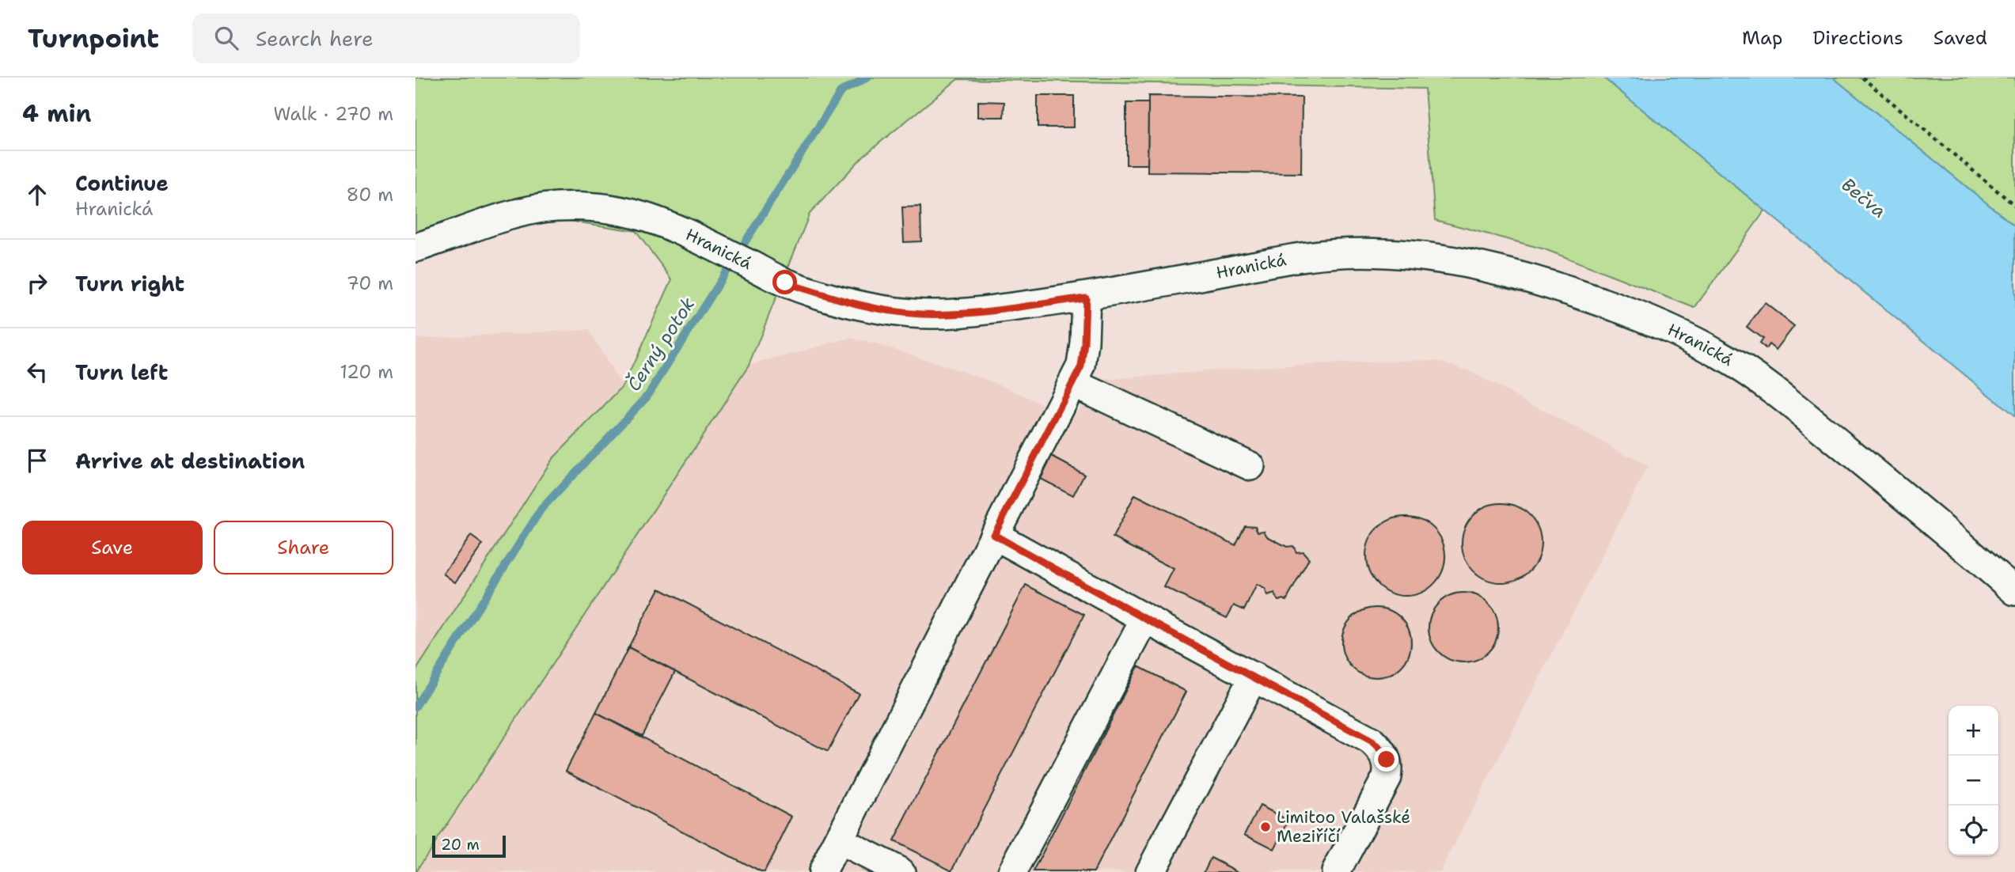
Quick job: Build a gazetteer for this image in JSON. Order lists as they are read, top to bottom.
{
  "streets": {
    "street": ["Hranická"]
  },
  "water": ["Bečva", "Černý potok"],
  "places": ["Limitoo Valašské Meziříčí"],
  "scale_bar": "20 m",
  "page": {
    "header": "Turnpoint",
    "search": "Search here",
    "nav": ["Map", "Directions", "Saved"],
    "heading": ["4 min", "Walk · 270 m"],
    "list": [
      ["Continue", "Hranická", "80 m"],
      ["Turn right", "70 m"],
      ["Turn left", "120 m"],
      "Arrive at destination"
    ],
    "buttons": ["Save", "Share"],
    "map_buttons": ["+", "−"],
    "scale": "20 m"
  }
}
